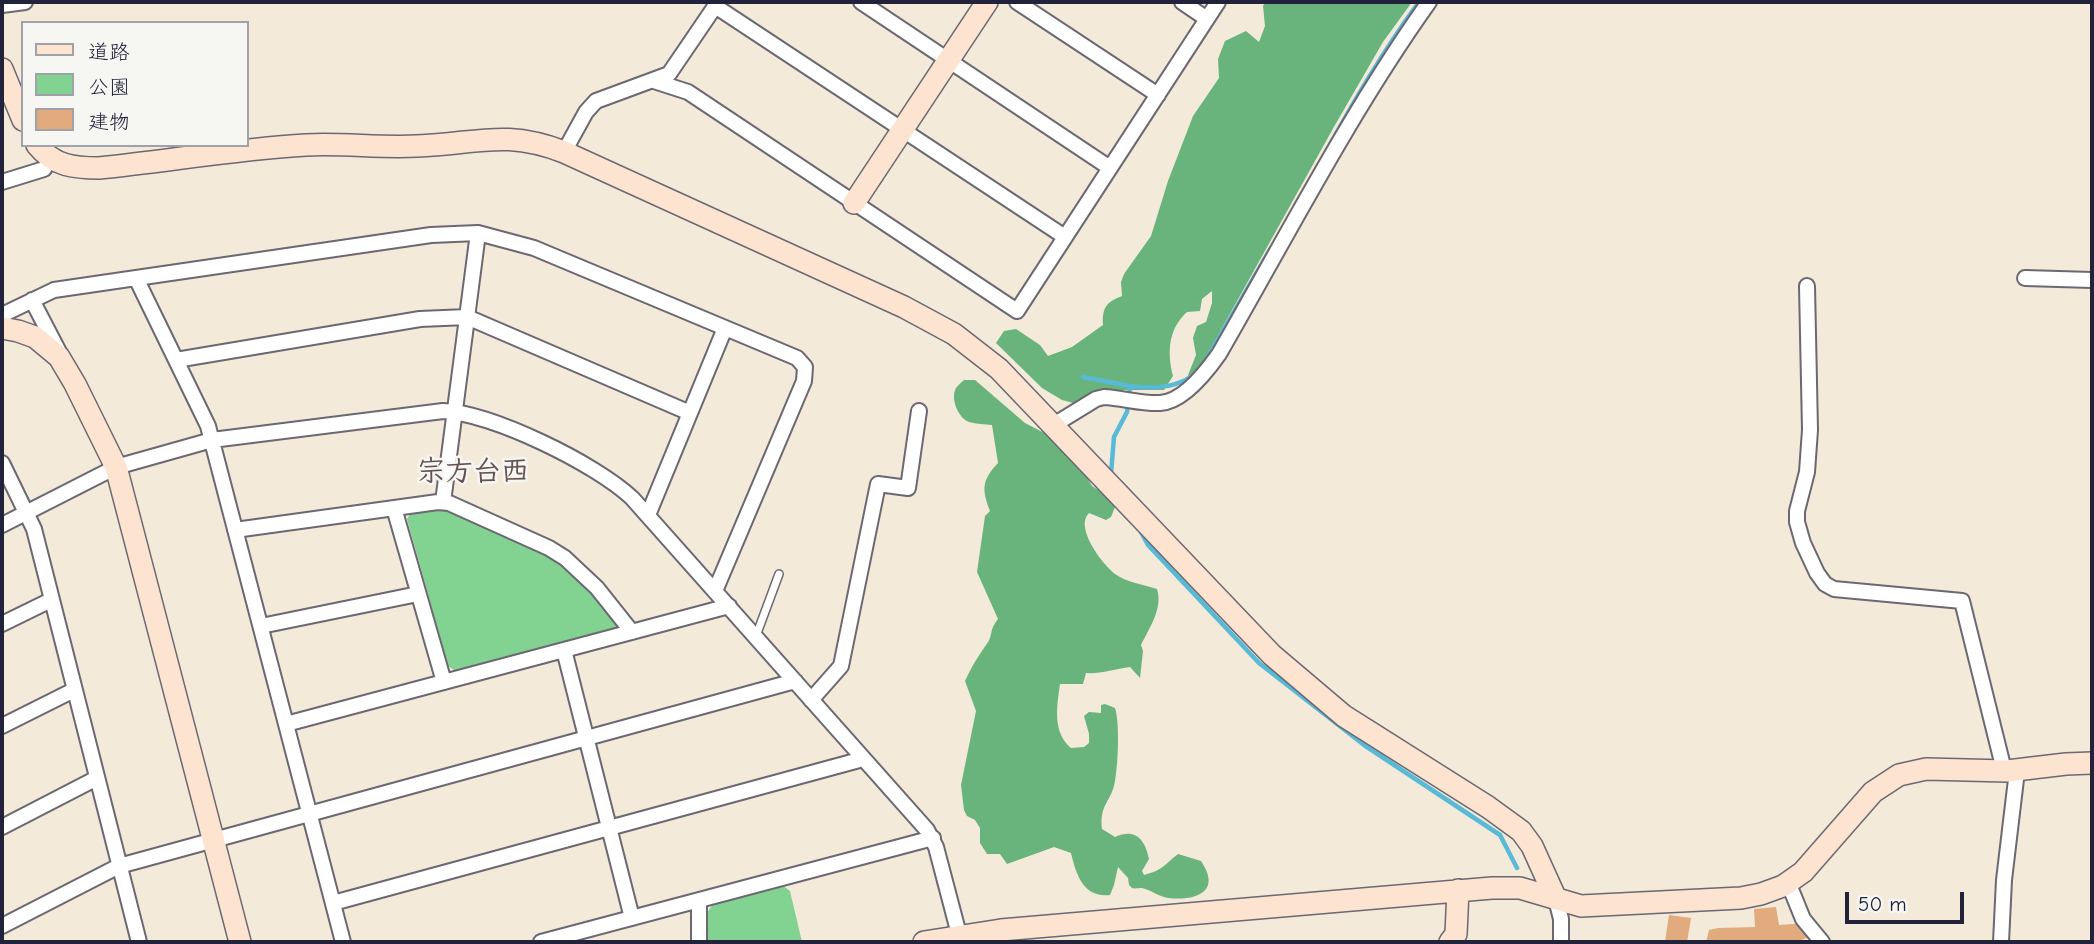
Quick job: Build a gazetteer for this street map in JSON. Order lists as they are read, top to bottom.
{
  "districts": ["宗方台西"],
  "legend": ["道路", "公園", "建物"],
  "scale_bar": "50 m"
}
